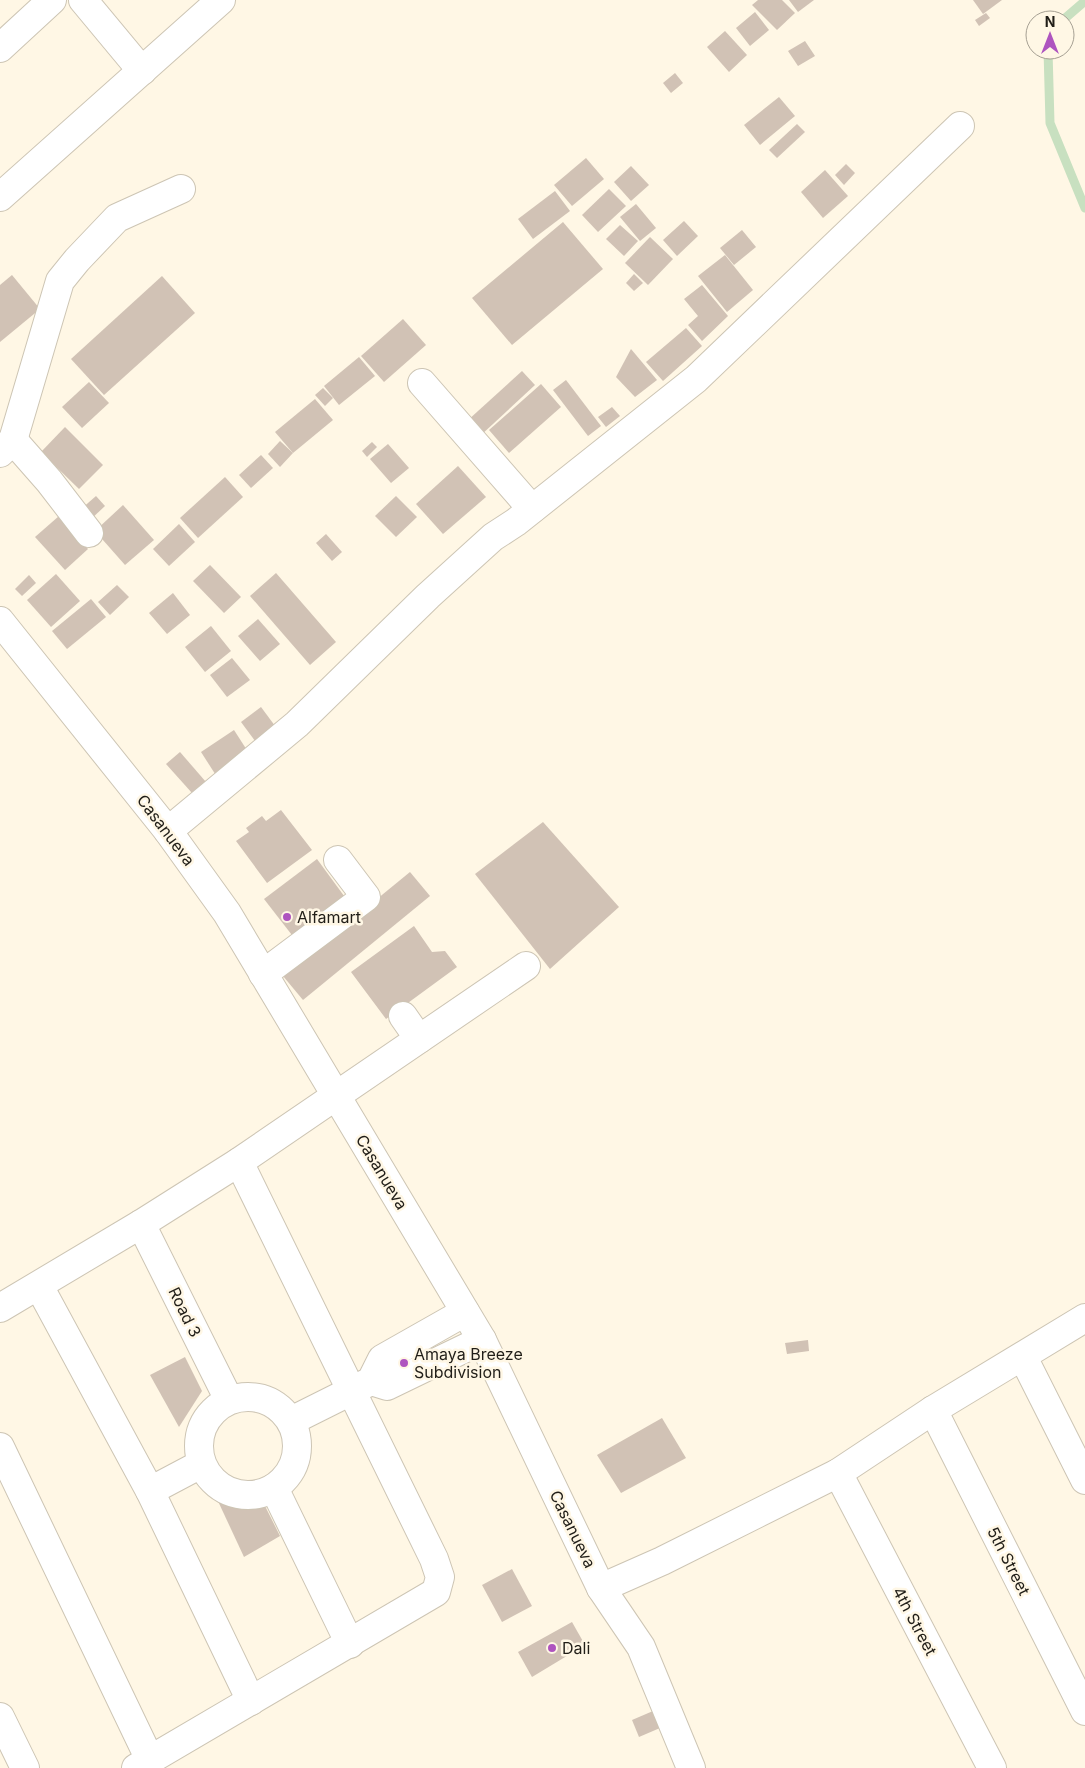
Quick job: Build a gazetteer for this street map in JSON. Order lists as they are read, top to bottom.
{
  "streets": {
    "street": [
      "Casanueva",
      "Road 3",
      "5th Street",
      "4th Street"
    ]
  },
  "places": ["Alfamart", "Amaya Breeze Subdivision", "Dali"],
  "north": "top"
}
